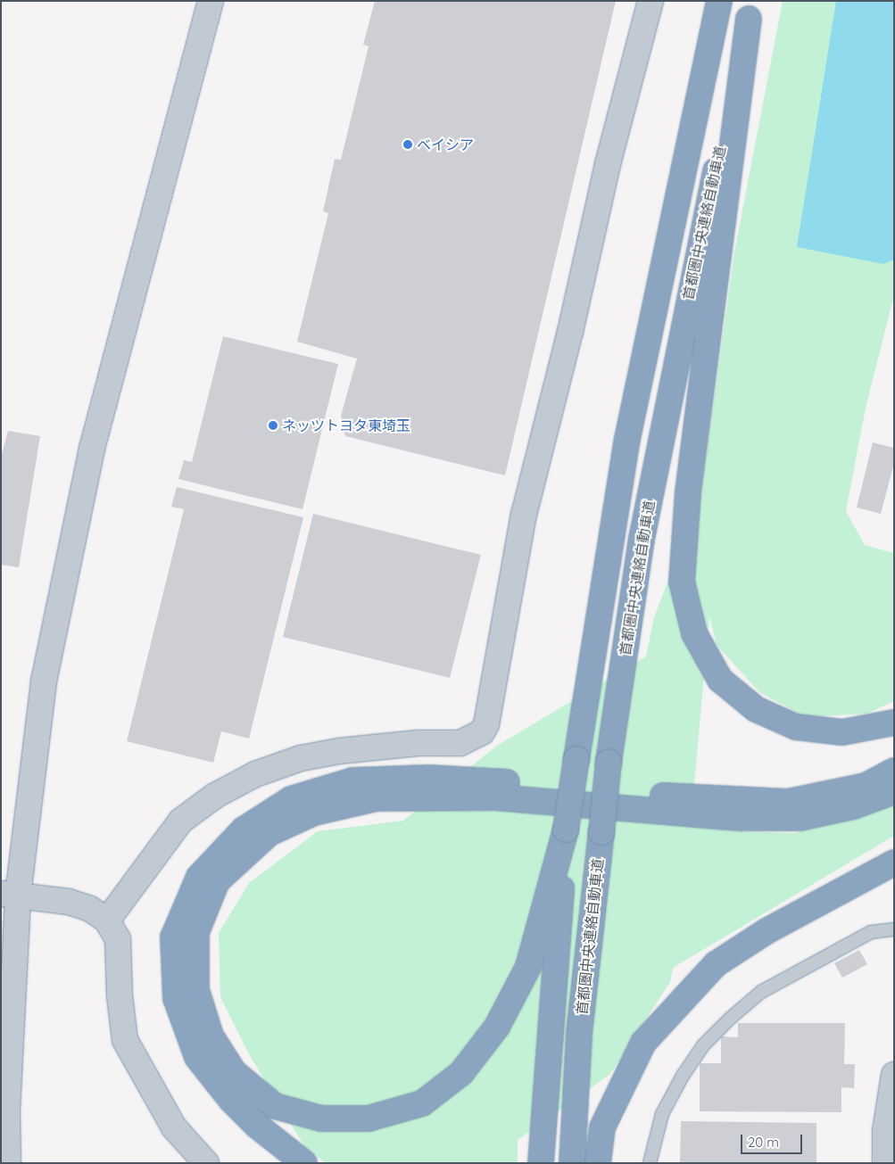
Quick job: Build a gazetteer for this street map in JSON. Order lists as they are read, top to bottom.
{
  "streets": {
    "highway": ["首都圏中央連絡自動車道"]
  },
  "places": ["ベイシア", "ネッツトヨタ東埼玉"],
  "scale_bar": "20 m"
}
